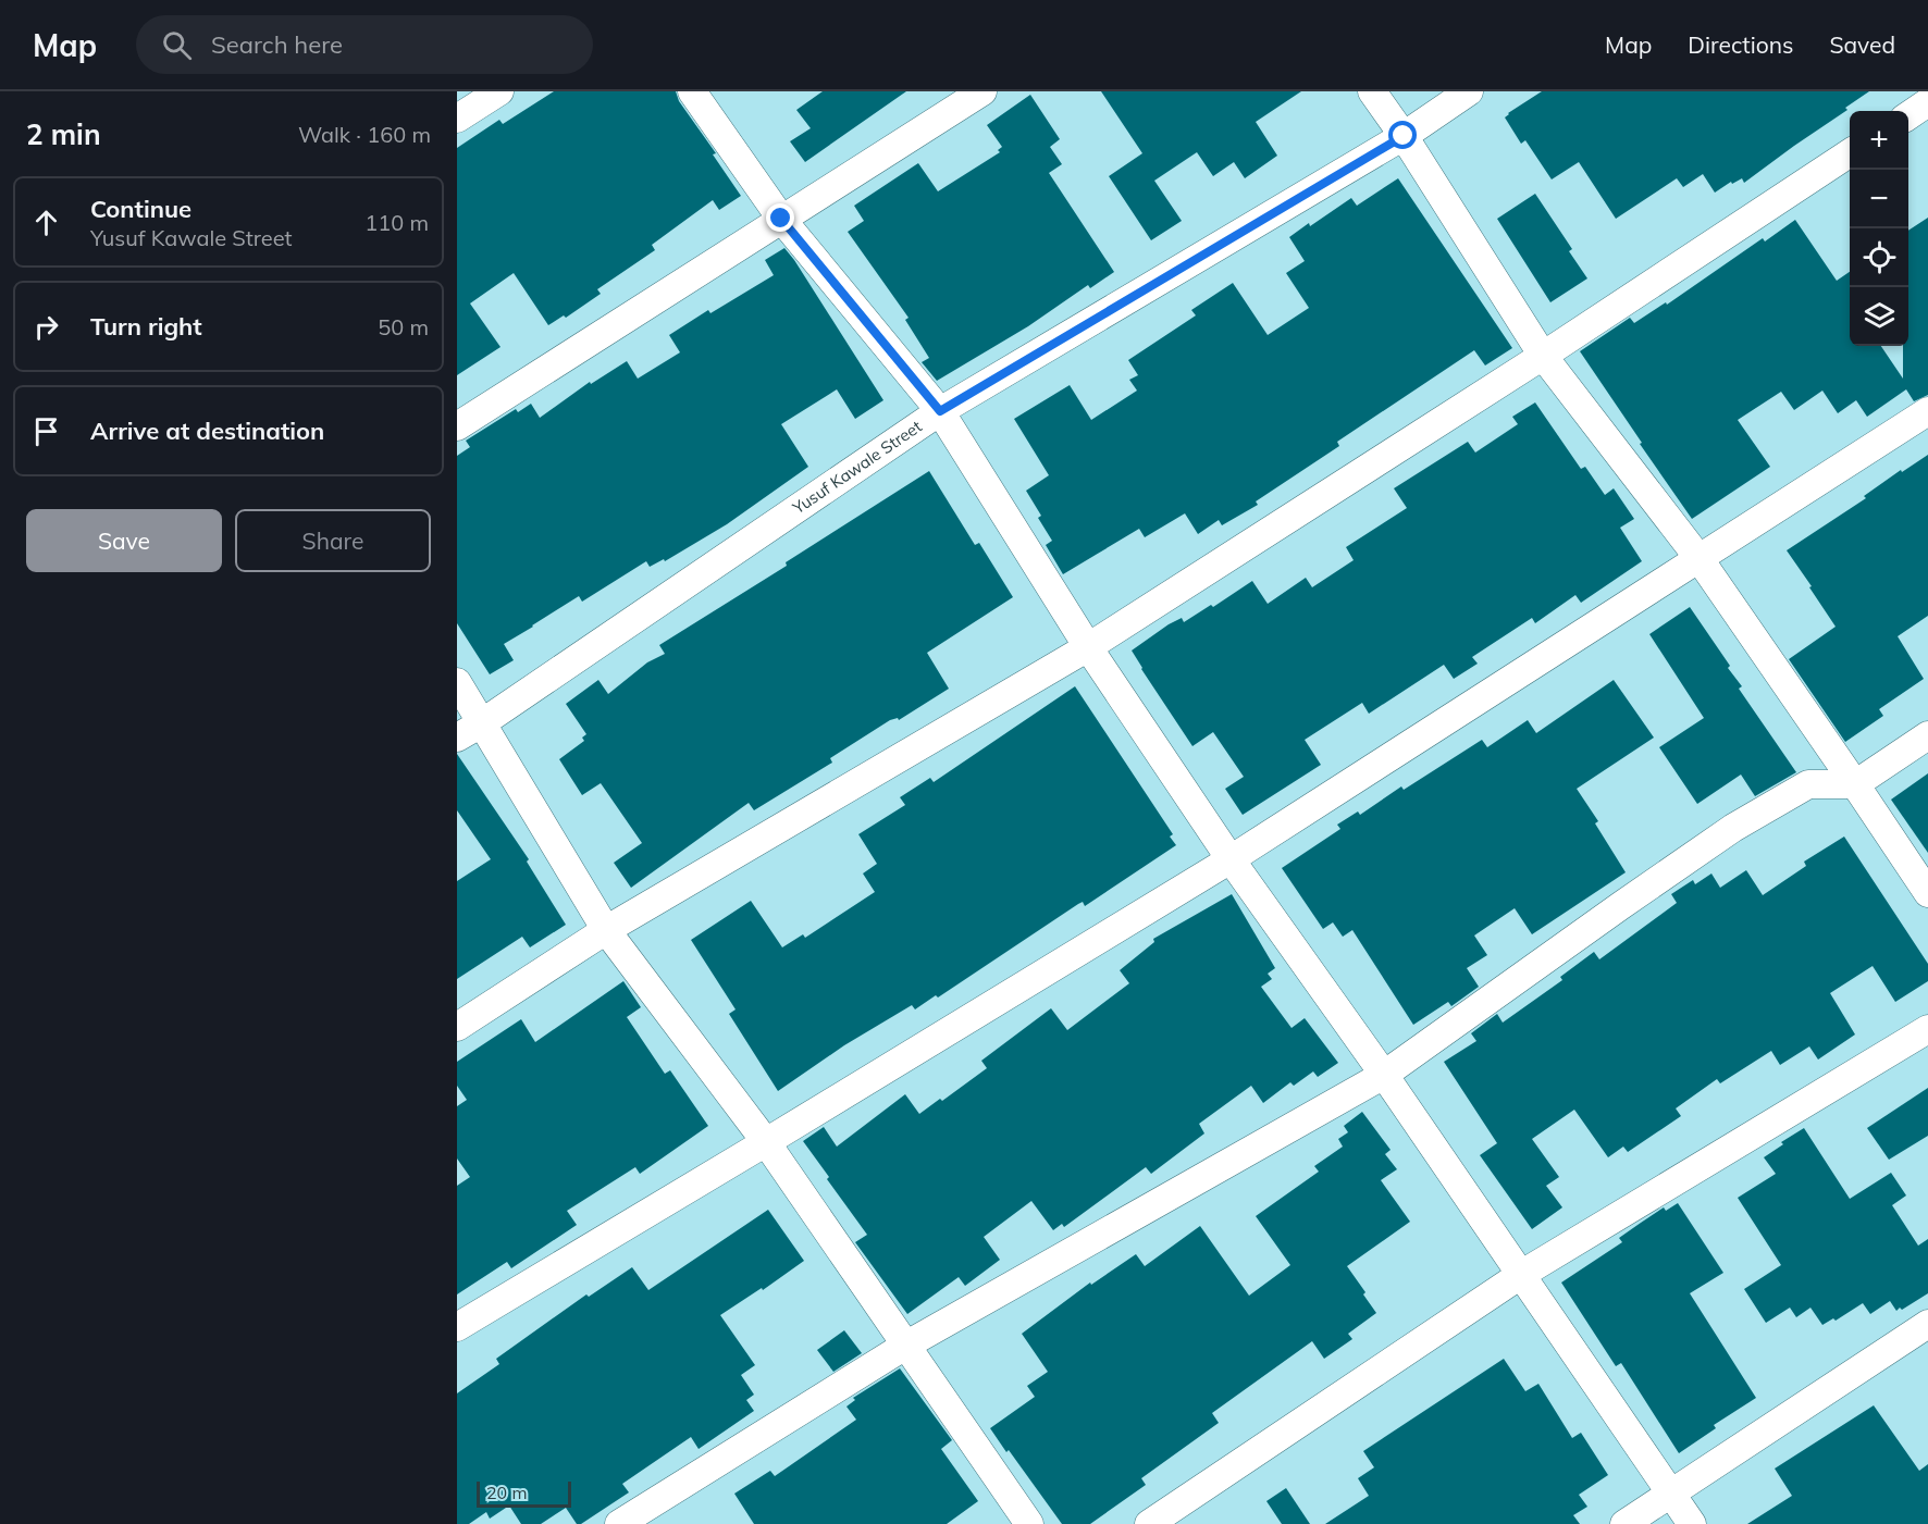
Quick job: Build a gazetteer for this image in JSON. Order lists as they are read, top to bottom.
{
  "streets": {
    "street": ["Yusuf Kawale Street"]
  },
  "scale_bar": "20 m",
  "page": {
    "header": "Map",
    "search": "Search here",
    "nav": ["Map", "Directions", "Saved"],
    "heading": ["2 min", "Walk · 160 m"],
    "map_buttons": ["+", "−"],
    "list": [
      ["Continue", "Yusuf Kawale Street", "110 m"],
      ["Turn right", "50 m"],
      "Arrive at destination"
    ],
    "buttons": ["Save", "Share"],
    "scale": "20 m"
  }
}
